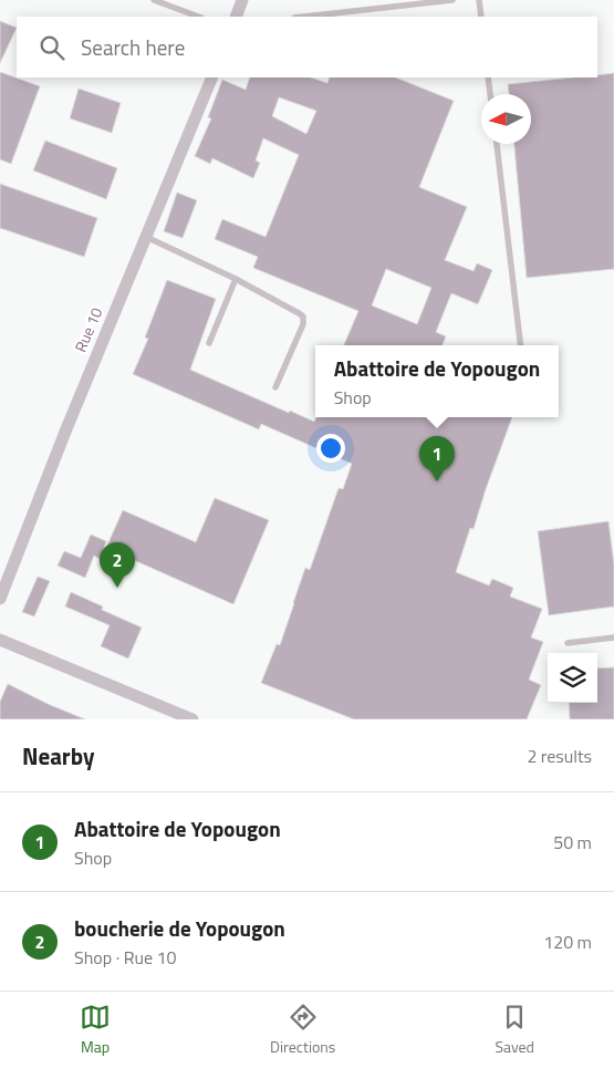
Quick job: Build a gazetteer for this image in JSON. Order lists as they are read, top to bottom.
{
  "streets": {
    "street": ["Rue 10"]
  },
  "north": "left",
  "page": {
    "search": "Search here",
    "popup": ["Abattoire de Yopougon", "Shop"],
    "pins": ["1", "2"],
    "heading": ["Nearby", "2 results"],
    "list": [
      {
        "mark": "1",
        "name": "Abattoire de Yopougon",
        "note": "Shop",
        "value": "50 m"
      },
      {
        "mark": "2",
        "name": "boucherie de Yopougon",
        "note": "Shop · Rue 10",
        "value": "120 m"
      }
    ],
    "nav": ["Map", "Directions", "Saved"]
  }
}
